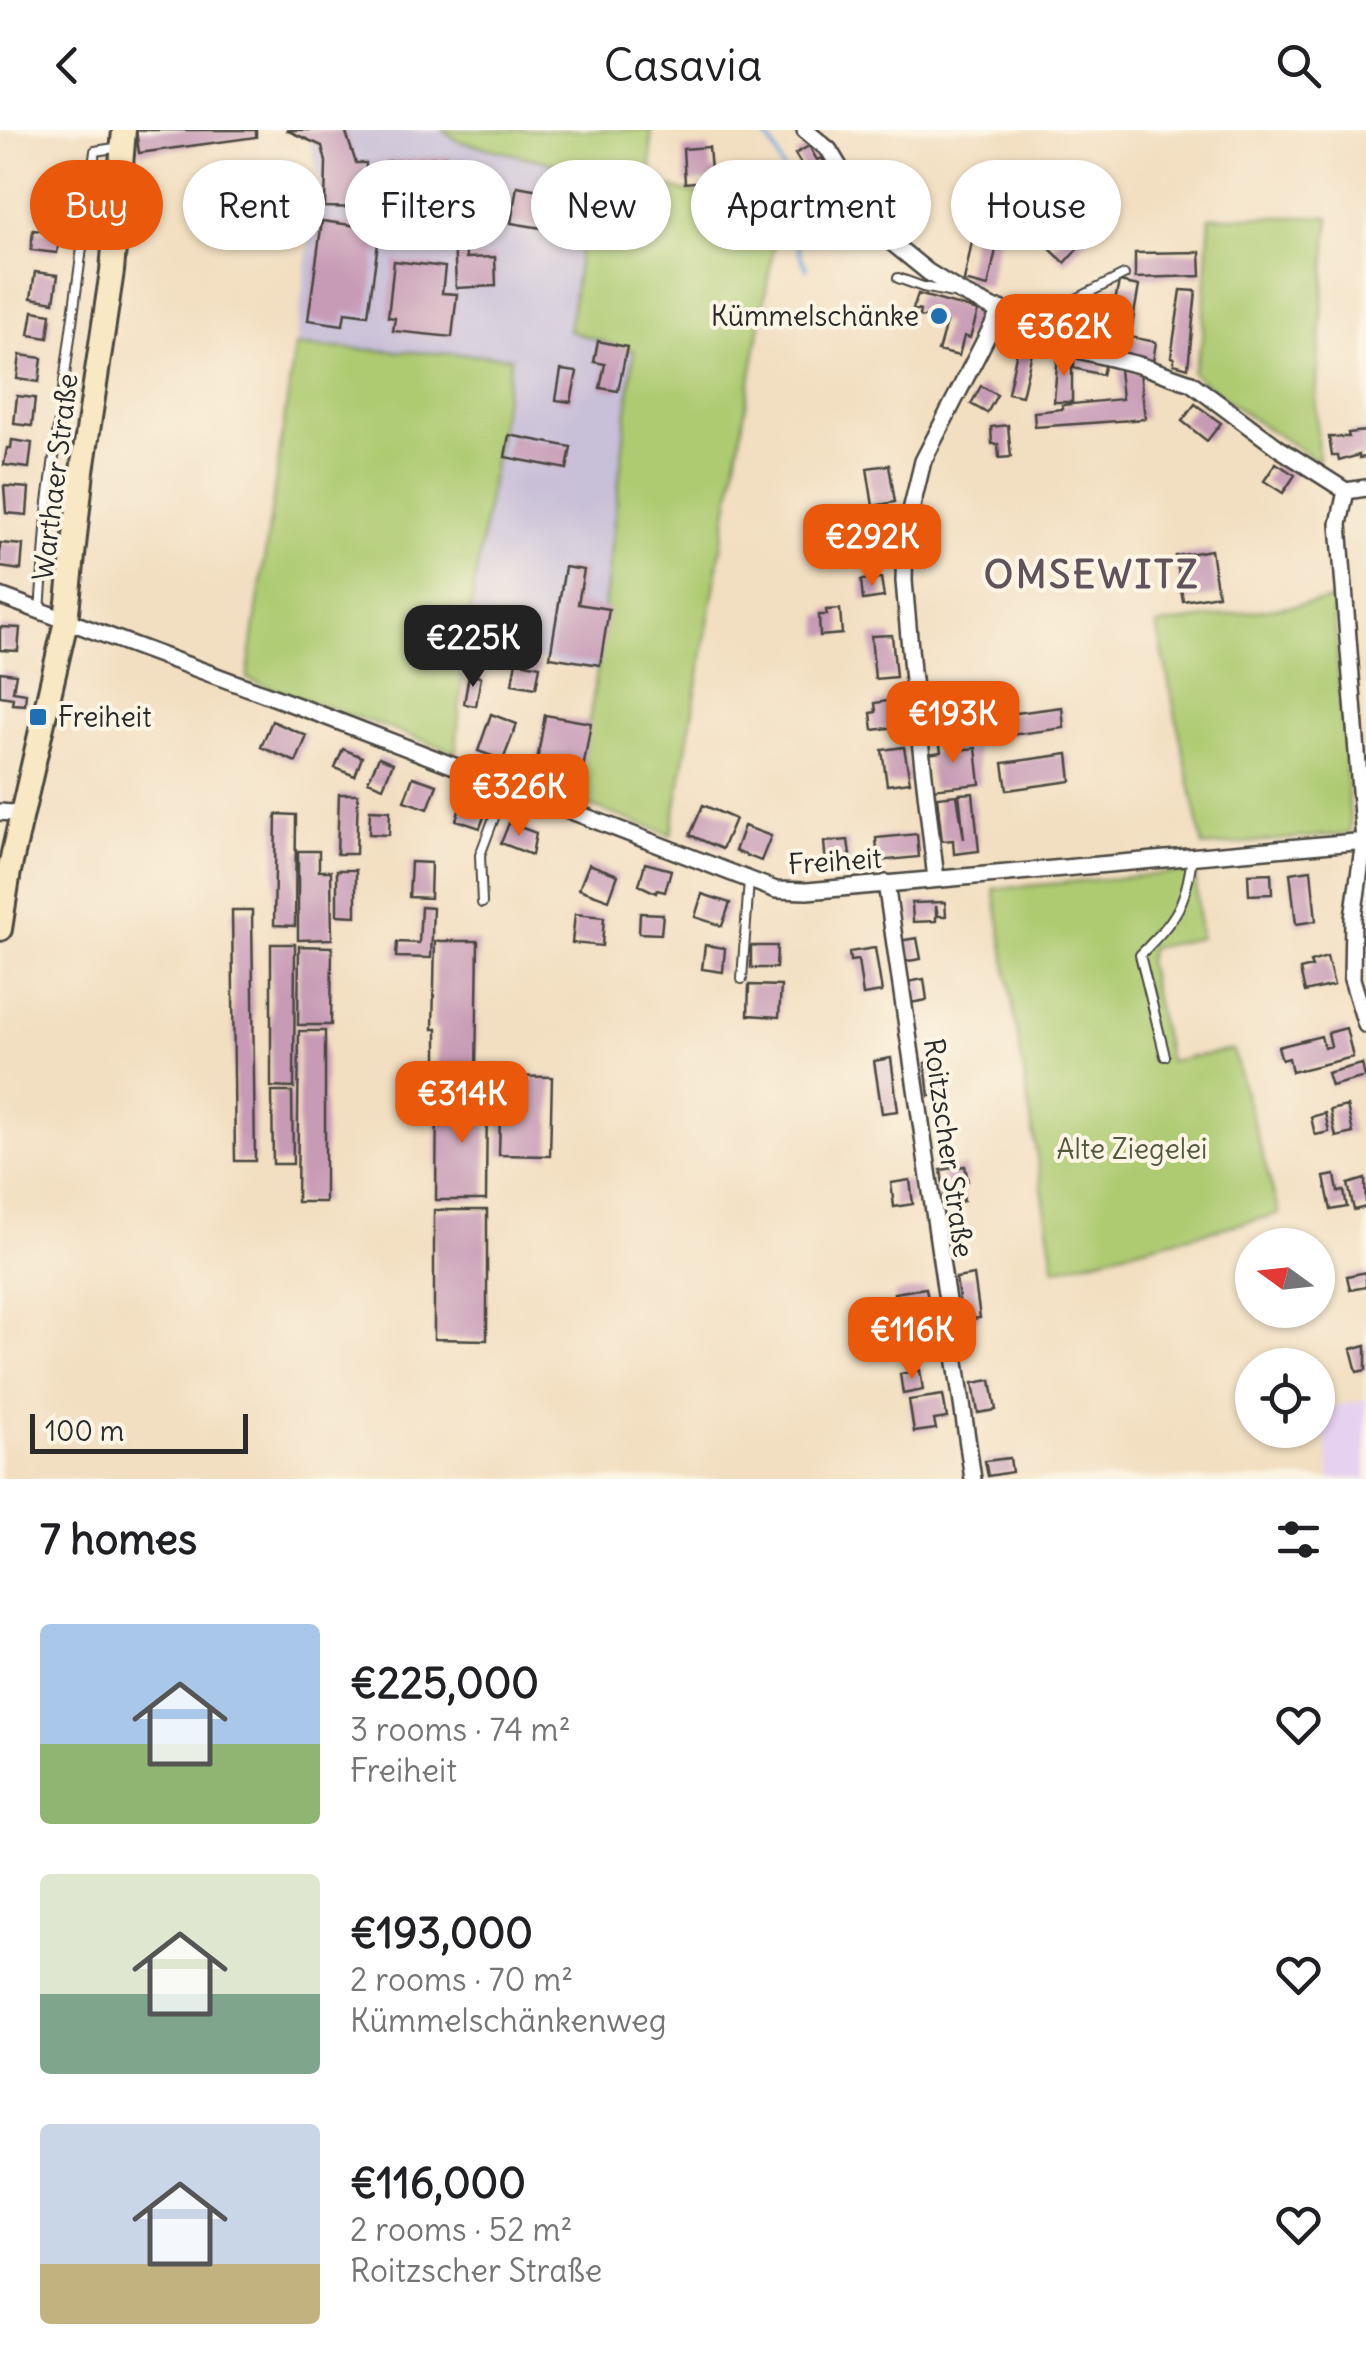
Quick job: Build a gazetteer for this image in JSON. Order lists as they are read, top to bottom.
{
  "streets": {
    "street": ["Warthaer Straße", "Freiheit", "Roitzscher Straße"]
  },
  "crossings": [
    ["Warthaer Straße", "Freiheit"],
    ["Freiheit", "Roitzscher Straße"]
  ],
  "districts": ["OMSEWITZ"],
  "parks": ["Alte Ziegelei"],
  "places": {
    "other": ["Kümmelschänke"],
    "transit": ["Freiheit"]
  },
  "scale_bar": "100 m",
  "north": "left",
  "page": {
    "header": "Casavia",
    "chip": [
      "Buy",
      "Rent",
      "Filters",
      "New",
      "Apartment",
      "House"
    ],
    "price": [
      "€362K",
      "€292K",
      "€225K",
      "€193K",
      "€326K",
      "€314K",
      "€116K"
    ],
    "scale": "100 m",
    "heading": "7 homes",
    "list": [
      {
        "name": "€225,000",
        "note": "3 rooms · 74 m² · Freiheit"
      },
      {
        "name": "€193,000",
        "note": "2 rooms · 70 m² · Kümmelschänkenweg"
      },
      {
        "name": "€116,000",
        "note": "2 rooms · 52 m² · Roitzscher Straße"
      }
    ]
  }
}
